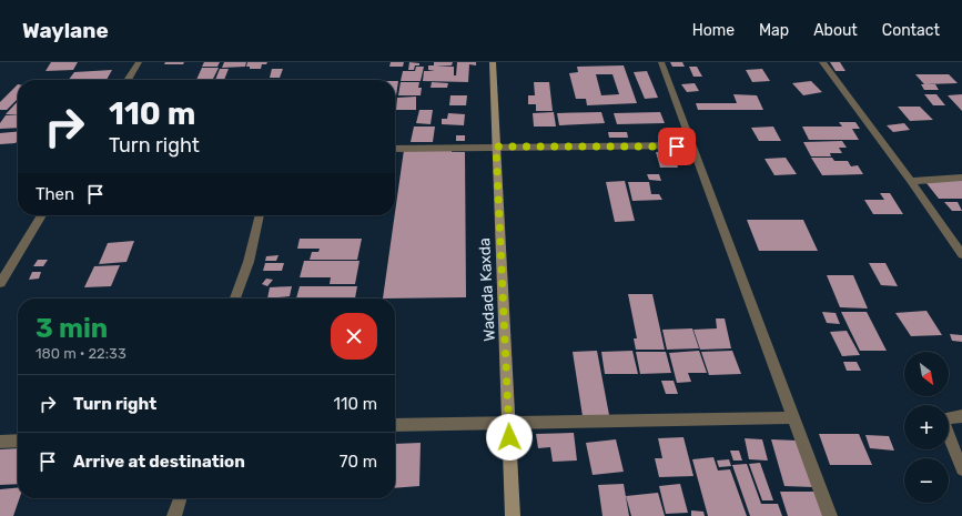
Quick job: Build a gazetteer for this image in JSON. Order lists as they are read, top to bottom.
{
  "streets": {
    "street": ["Wadada Kaxda"]
  },
  "north": "bottom right",
  "page": {
    "header": "Waylane",
    "nav": [
      "Home",
      "Map",
      "About",
      "Contact"
    ],
    "turn": ["110 m", "Turn right"],
    "then": "Then",
    "heading": ["3 min", "180 m · 22:33"],
    "map_buttons": ["+", "−"],
    "list": [
      {
        "name": "Turn right",
        "value": "110 m"
      },
      {
        "name": "Arrive at destination",
        "value": "70 m"
      }
    ]
  }
}
